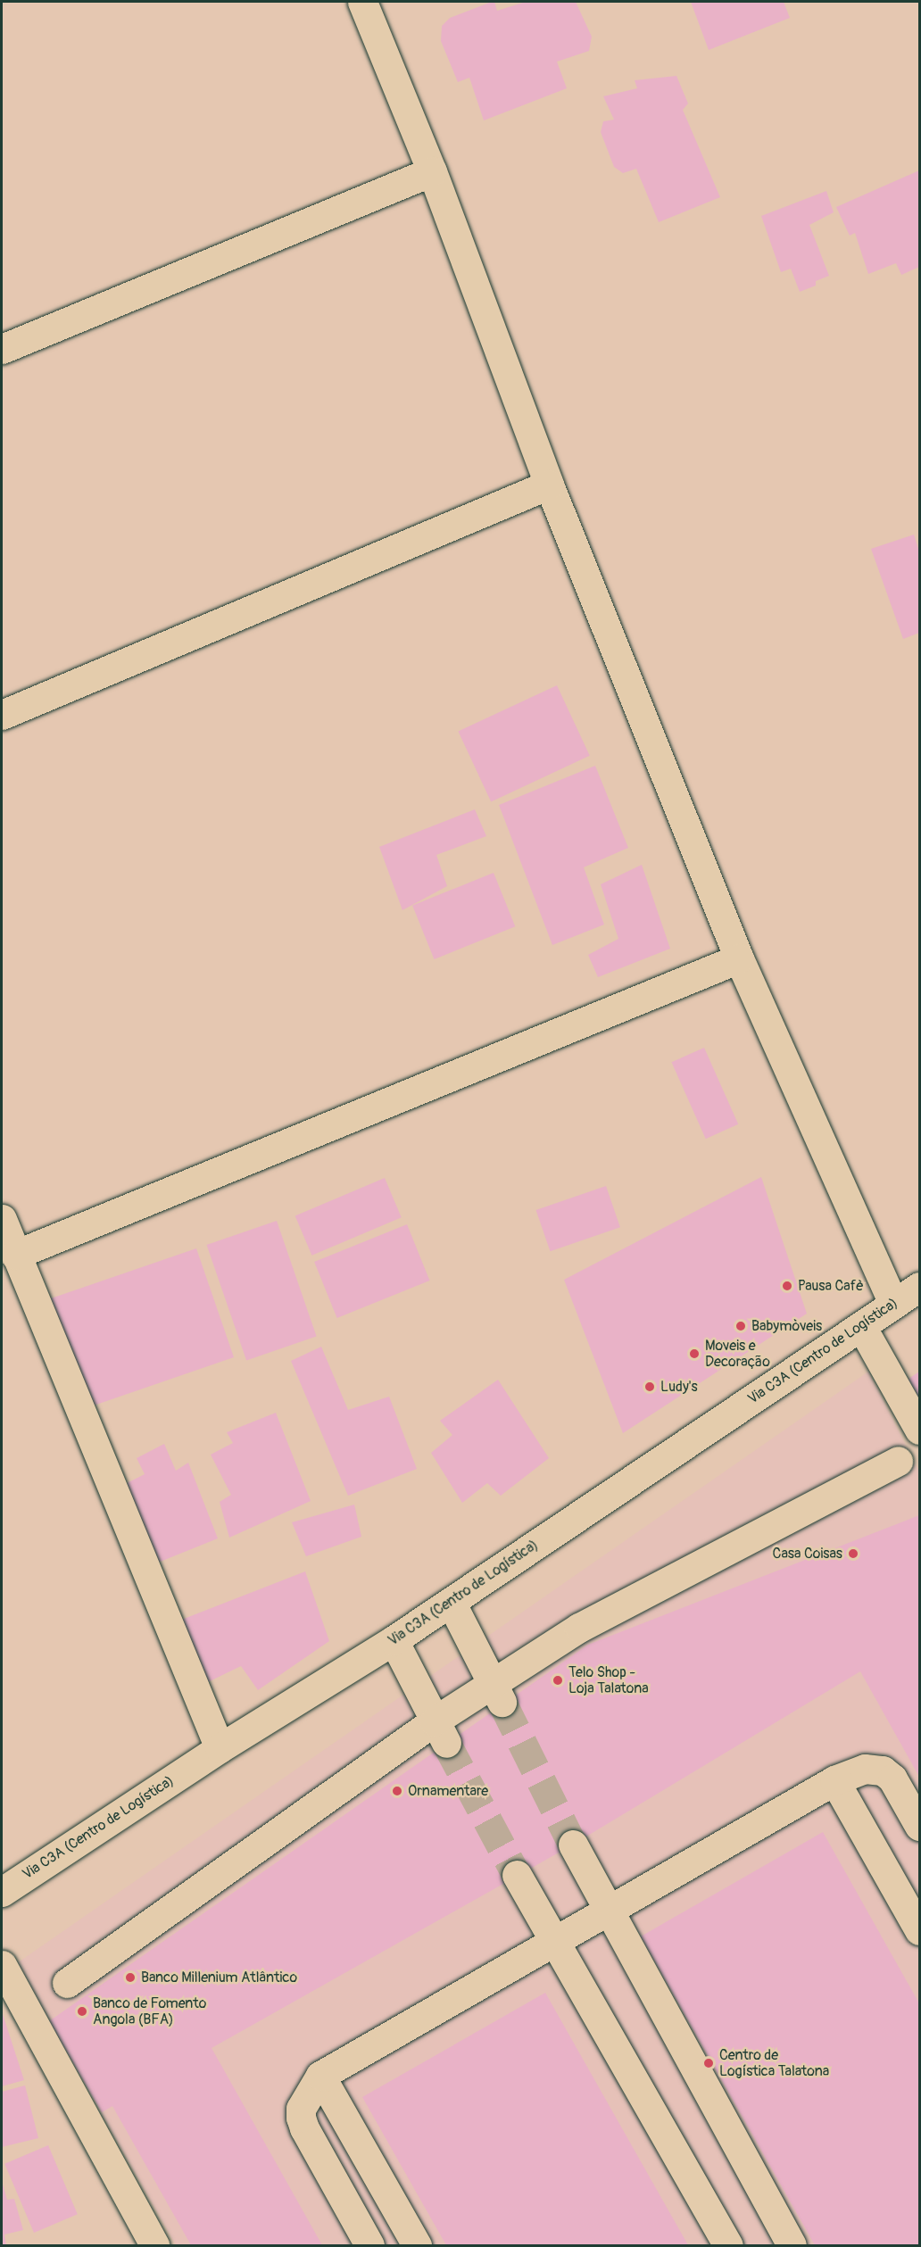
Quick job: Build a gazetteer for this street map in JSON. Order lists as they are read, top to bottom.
{
  "streets": {
    "street": ["Via C3A (Centro de Logística)"]
  },
  "places": [
    "Pausa Cafè",
    "Babymòveis",
    "Moveis e Decoração",
    "Ludy's",
    "Casa Coisas",
    "Telo Shop - Loja Talatona",
    "Ornamentare",
    "Banco Millenium Atlântico",
    "Banco de Fomento Angola (BFA)",
    "Centro de Logística Talatona"
  ]
}
